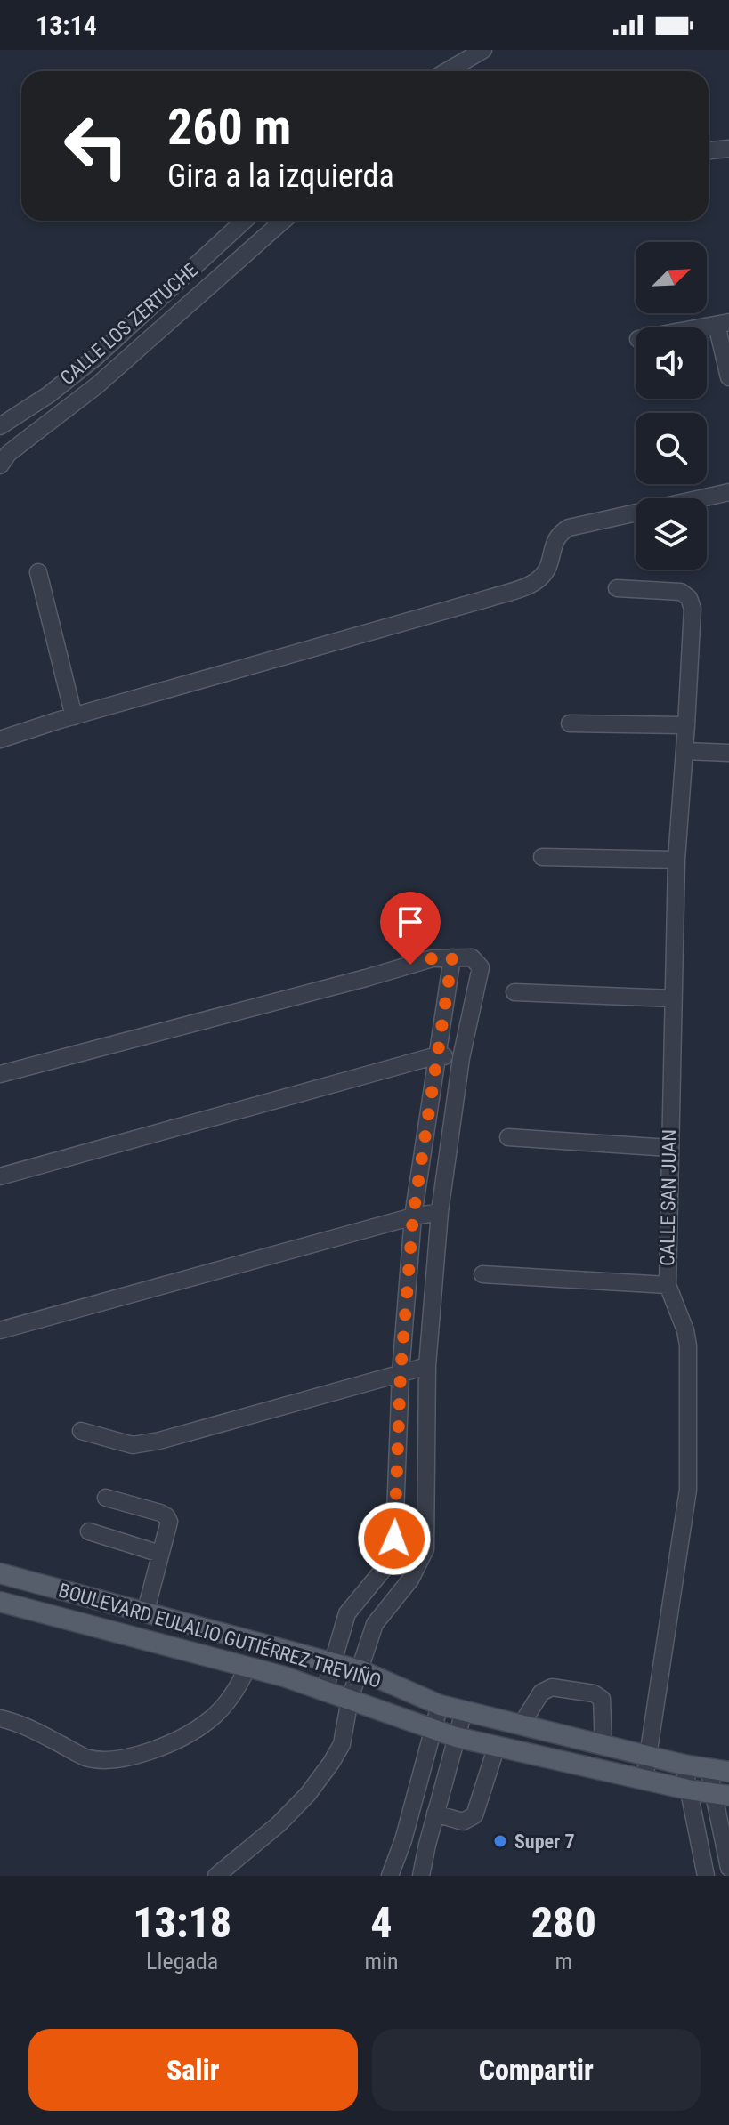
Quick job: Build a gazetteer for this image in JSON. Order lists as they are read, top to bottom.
{
  "streets": {
    "main road": ["BOULEVARD EULALIO GUTIÉRREZ TREVIÑO"],
    "street": ["CALLE LOS ZERTUCHE", "CALLE SAN JUAN"]
  },
  "crossings": [
    ["CALLE SAN JUAN", "BOULEVARD EULALIO GUTIÉRREZ TREVIÑO"]
  ],
  "places": ["Super 7"],
  "north": "top right",
  "page": {
    "status": "13:14",
    "turn": ["260 m", "Gira a la izquierda"],
    "eta": [
      "13:18",
      "Llegada",
      "4",
      "min",
      "280",
      "m"
    ],
    "buttons": ["Salir", "Compartir"]
  }
}
